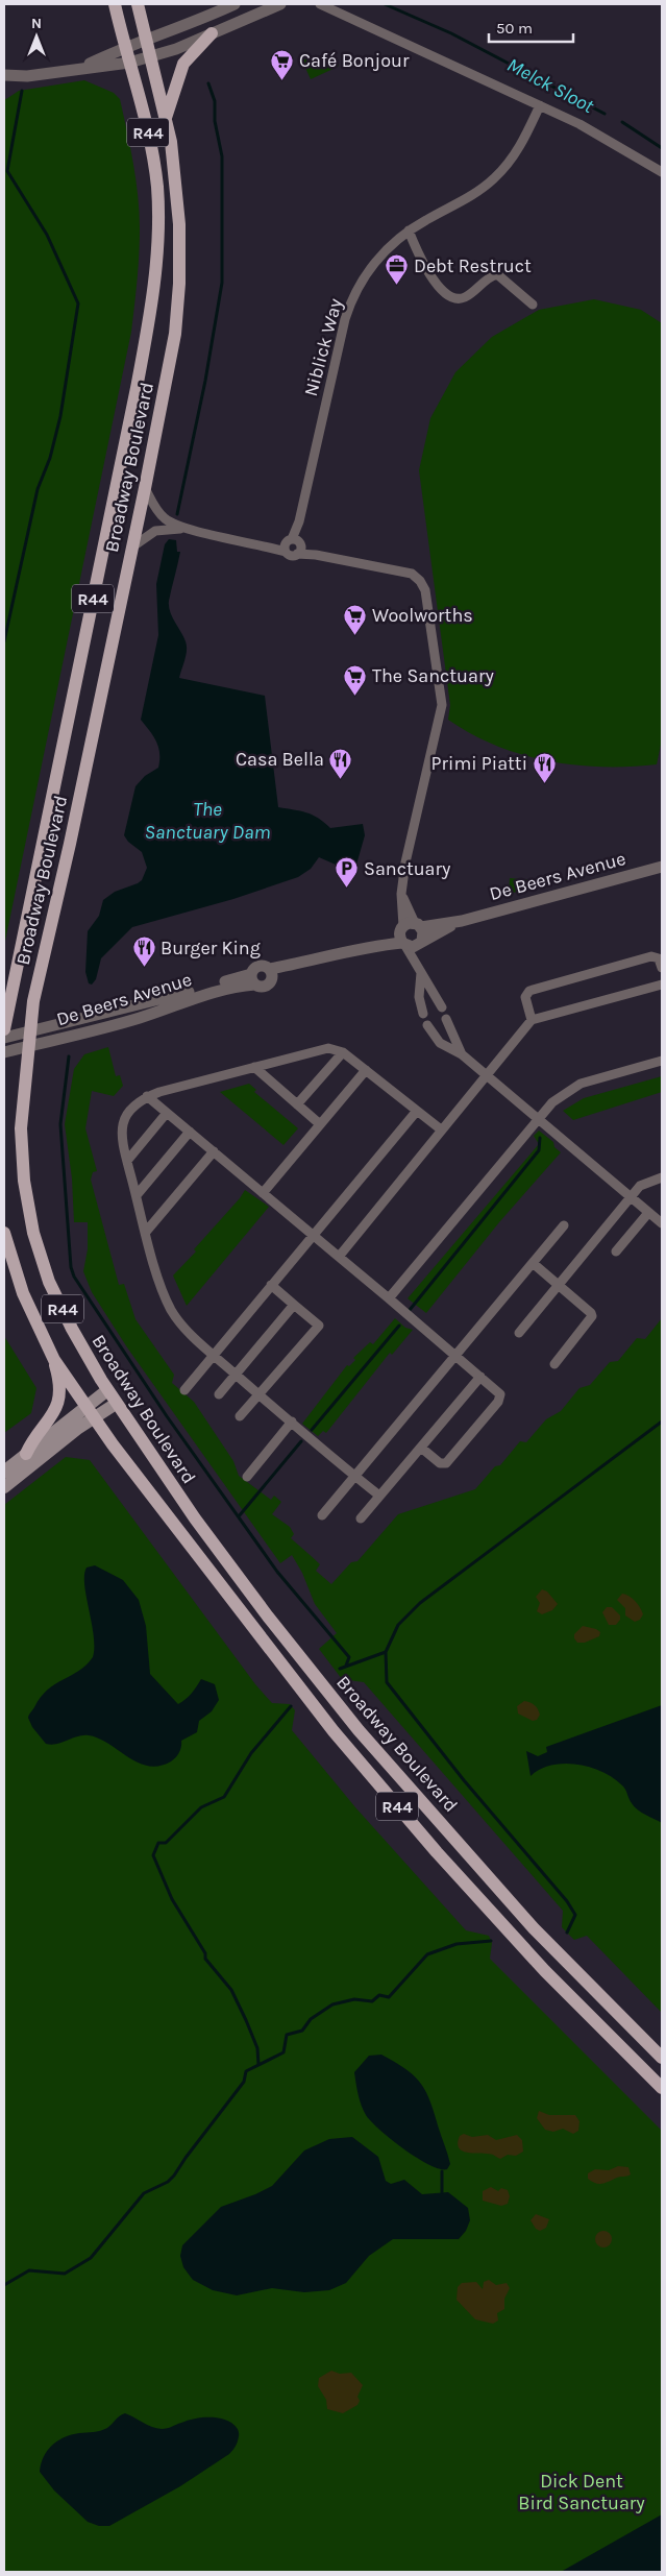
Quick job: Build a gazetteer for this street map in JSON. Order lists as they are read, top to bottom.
{
  "streets": {
    "main road": ["R44", "Broadway Boulevard"],
    "street": ["Niblick Way", "De Beers Avenue"]
  },
  "crossings": [
    ["Broadway Boulevard", "De Beers Avenue"]
  ],
  "water": ["Melck Sloot", "The Sanctuary Dam"],
  "parks": ["Dick Dent Bird Sanctuary"],
  "places": {
    "supermarket": ["Café Bonjour", "Woolworths", "The Sanctuary"],
    "office": ["Debt Restruct"],
    "restaurant": ["Casa Bella", "Primi Piatti", "Burger King"],
    "parking": ["Sanctuary"]
  },
  "scale_bar": "50 m",
  "north": "top"
}
